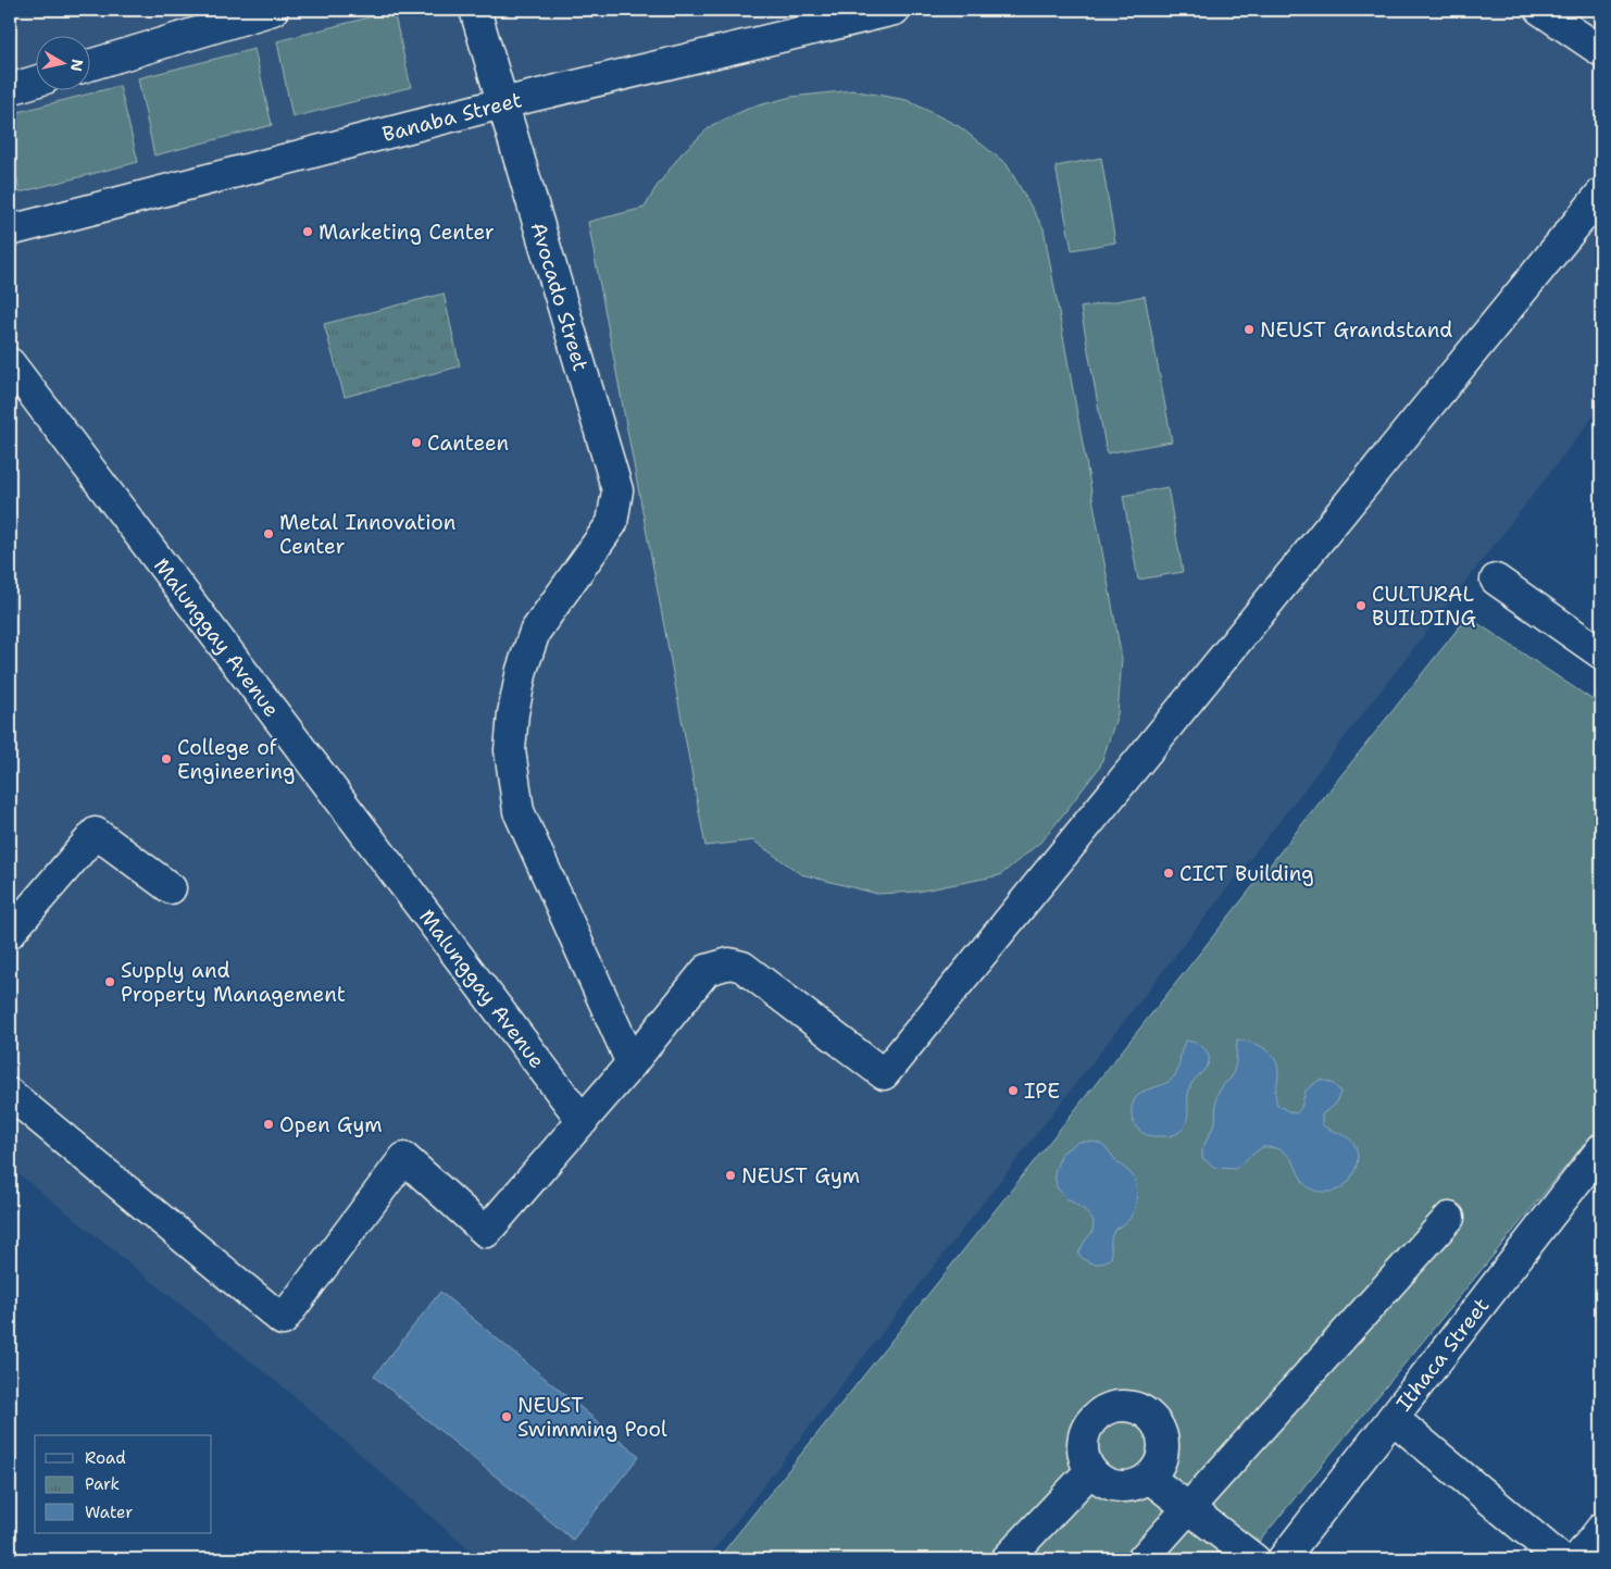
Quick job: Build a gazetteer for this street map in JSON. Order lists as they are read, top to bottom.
{
  "streets": {
    "street": [
      "Banaba Street",
      "Avocado Street",
      "Malunggay Avenue",
      "Ithaca Street"
    ]
  },
  "crossings": [
    ["Banaba Street", "Avocado Street"]
  ],
  "places": [
    "Marketing Center",
    "NEUST Grandstand",
    "Canteen",
    "Metal Innovation Center",
    "CULTURAL BUILDING",
    "College of Engineering",
    "CICT Building",
    "Supply and Property Management",
    "IPE",
    "Open Gym",
    "NEUST Gym",
    "NEUST Swimming Pool"
  ],
  "legend": ["Road", "Park", "Water"],
  "north": "right"
}
